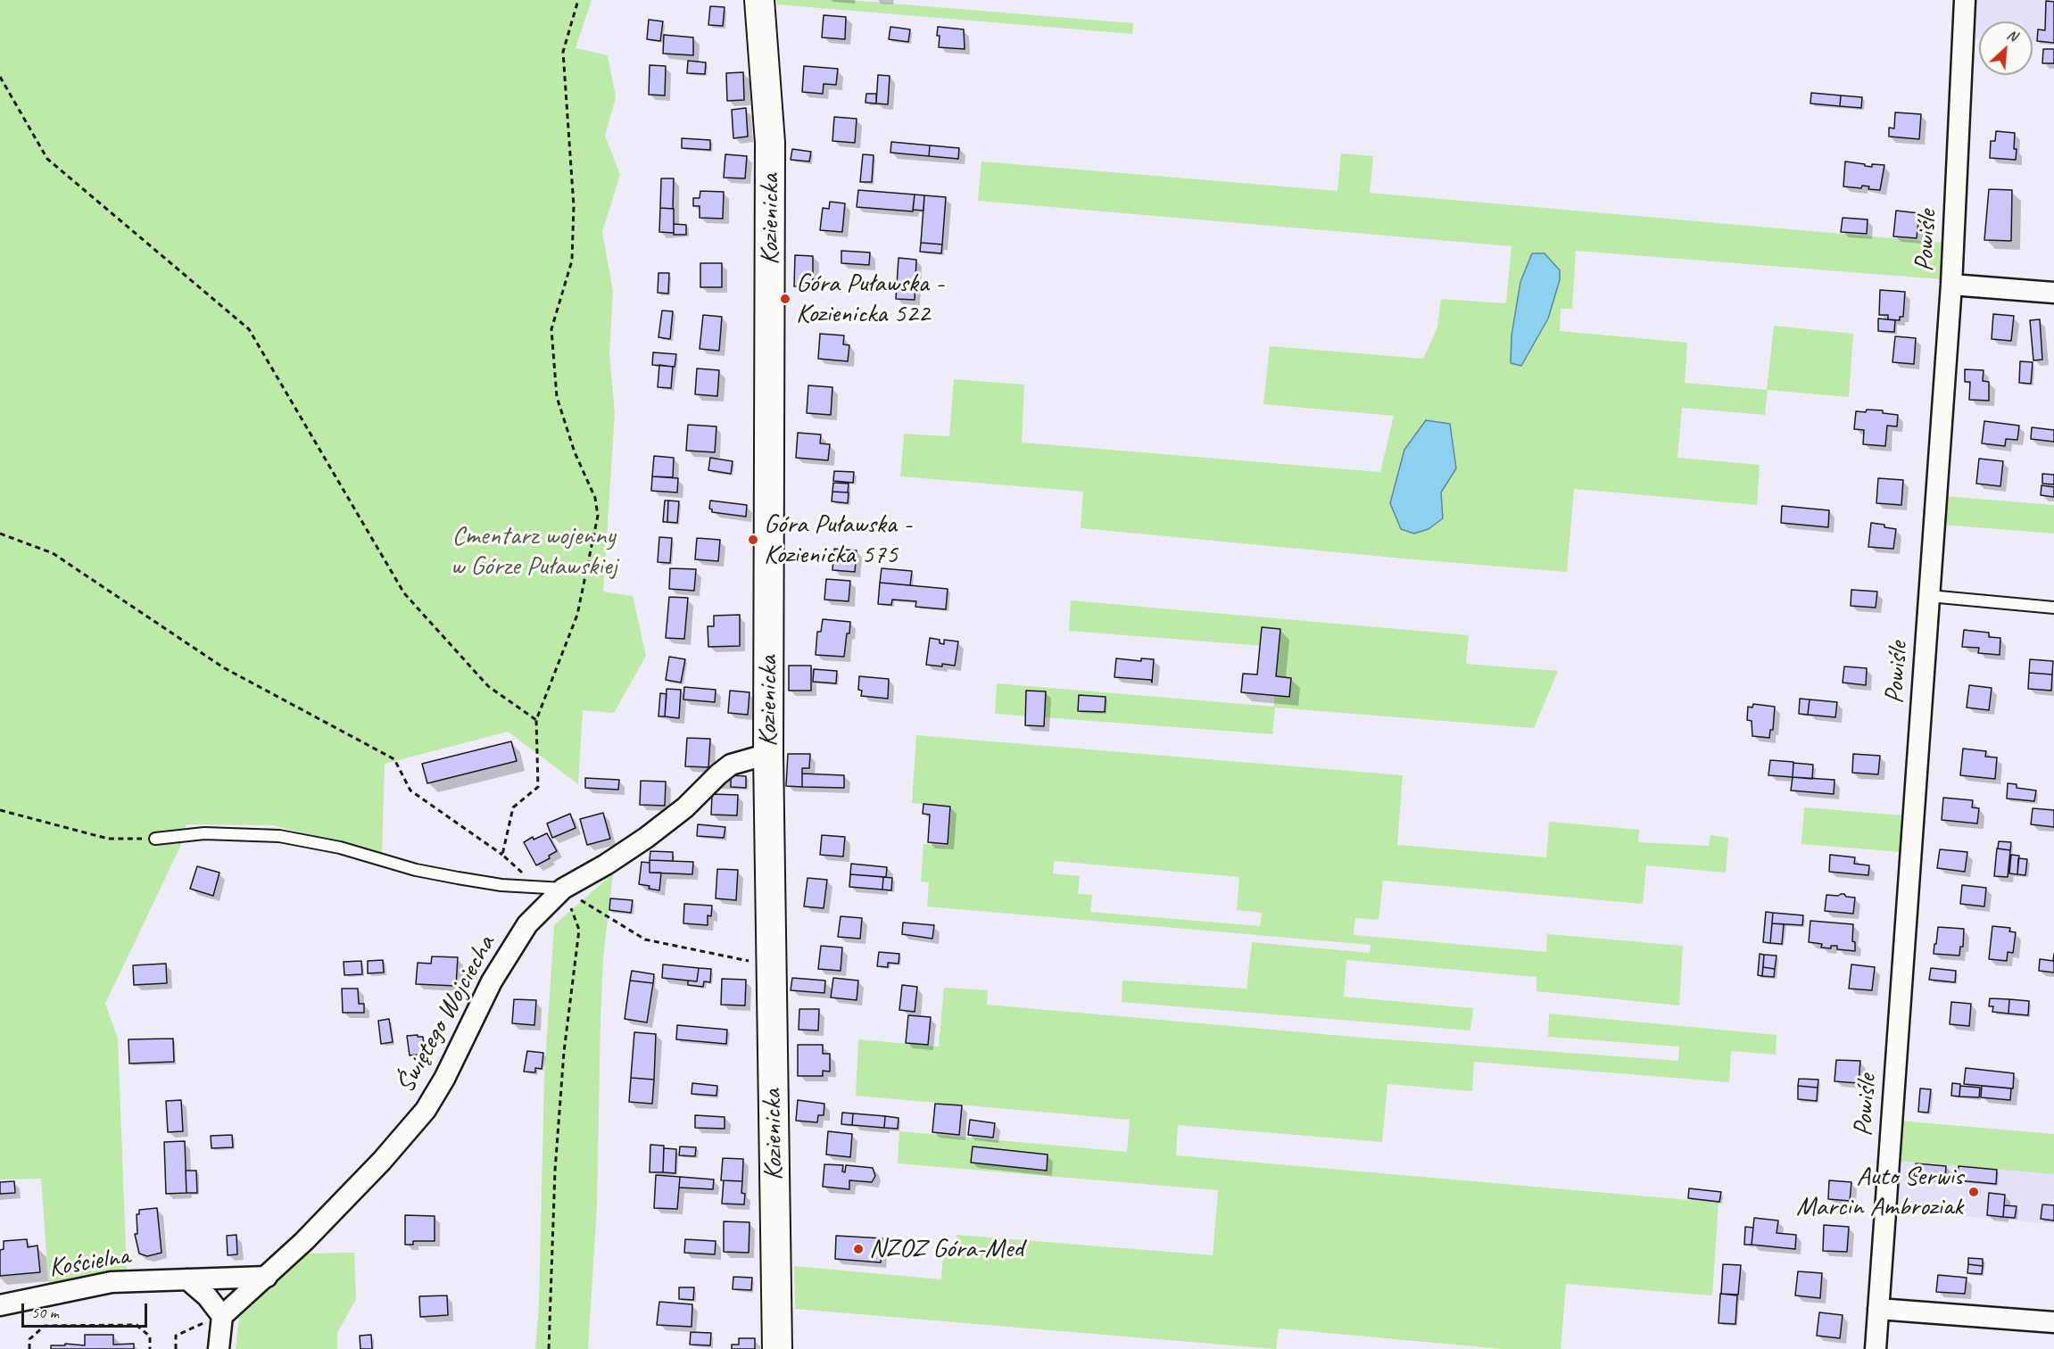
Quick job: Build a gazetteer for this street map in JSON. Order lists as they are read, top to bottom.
{
  "streets": {
    "main road": ["Kozienicka"],
    "street": ["Powiśle", "Świętego Wojciecha", "Kościelna"]
  },
  "crossings": [
    ["Kozienicka", "Świętego Wojciecha"],
    ["Świętego Wojciecha", "Kościelna"]
  ],
  "parks": ["Cmentarz wojenny w Górze Puławskiej"],
  "places": [
    "Góra Puławska - Kozienicka 522",
    "Góra Puławska - Kozienicka 575",
    "Auto Serwis Marcin Ambroziak",
    "NZOZ Góra-Med"
  ],
  "scale_bar": "50 m",
  "north": "top right"
}
